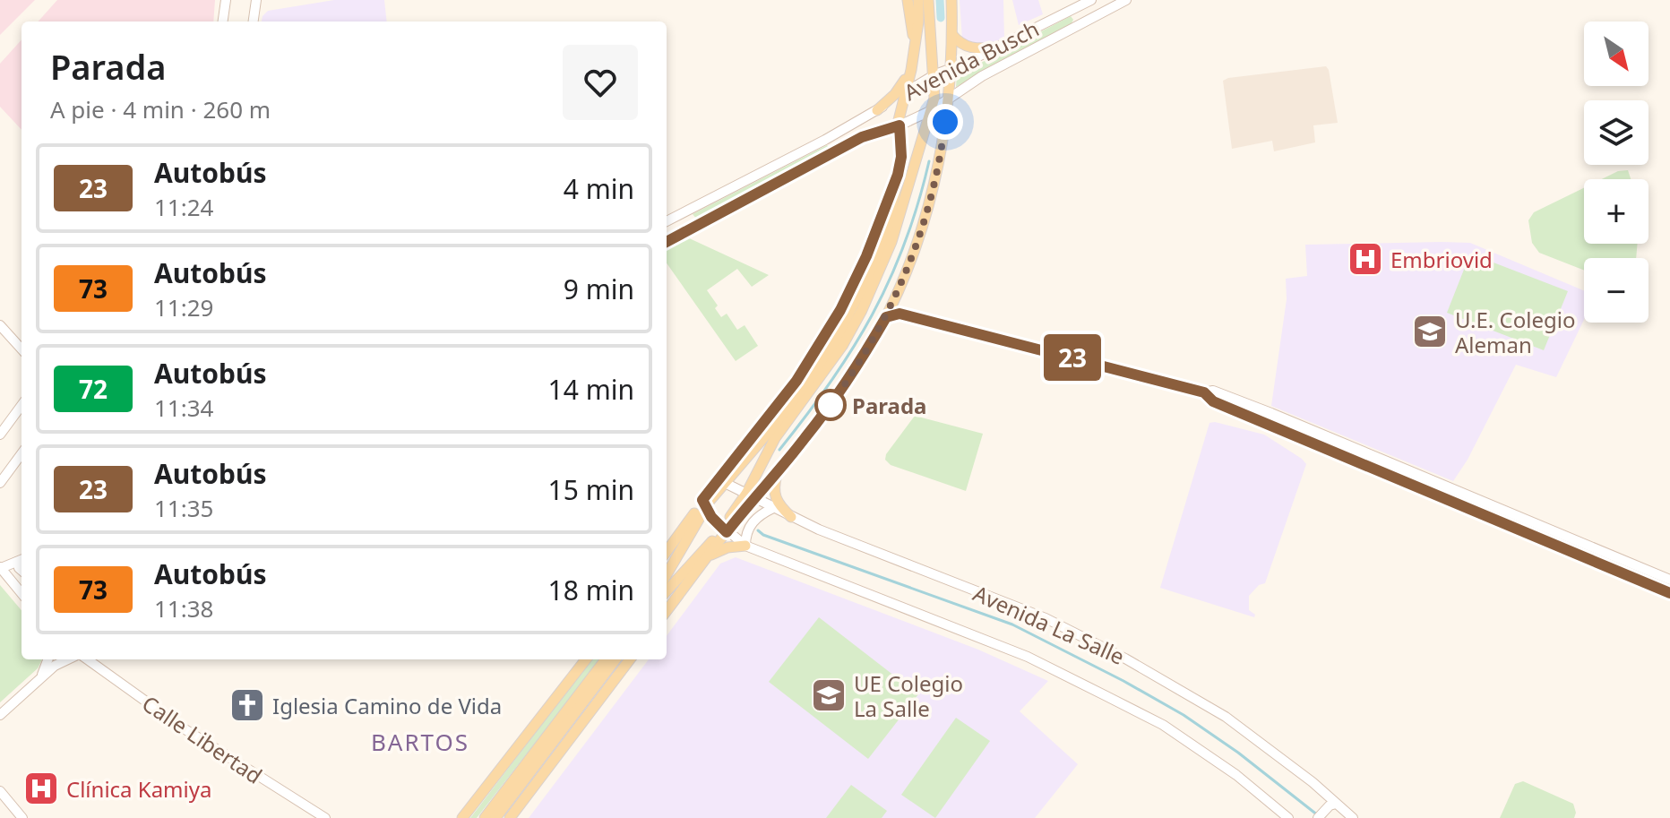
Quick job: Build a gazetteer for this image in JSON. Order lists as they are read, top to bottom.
{
  "streets": {
    "main road": ["Avenida Busch", "Avenida La Salle", "Calle Libertad"]
  },
  "districts": ["BARTOS"],
  "places": {
    "hospital": ["Embriovid", "Clínica Kamiya"],
    "school or university": ["U.E. Colegio Aleman", "UE Colegio La Salle"],
    "other": ["Parada"],
    "church": ["Iglesia Camino de Vida"]
  },
  "lines": ["bus line 23"],
  "north": "bottom right",
  "page": {
    "on_map": "23",
    "map_buttons": ["+", "−"],
    "heading": ["Parada", "A pie · 4 min · 260 m"],
    "list": [
      {
        "mark": "23",
        "name": "Autobús",
        "note": "11:24",
        "value": "4 min"
      },
      {
        "mark": "73",
        "name": "Autobús",
        "note": "11:29",
        "value": "9 min"
      },
      {
        "mark": "72",
        "name": "Autobús",
        "note": "11:34",
        "value": "14 min"
      },
      {
        "mark": "23",
        "name": "Autobús",
        "note": "11:35",
        "value": "15 min"
      },
      {
        "mark": "73",
        "name": "Autobús",
        "note": "11:38",
        "value": "18 min"
      }
    ]
  }
}
